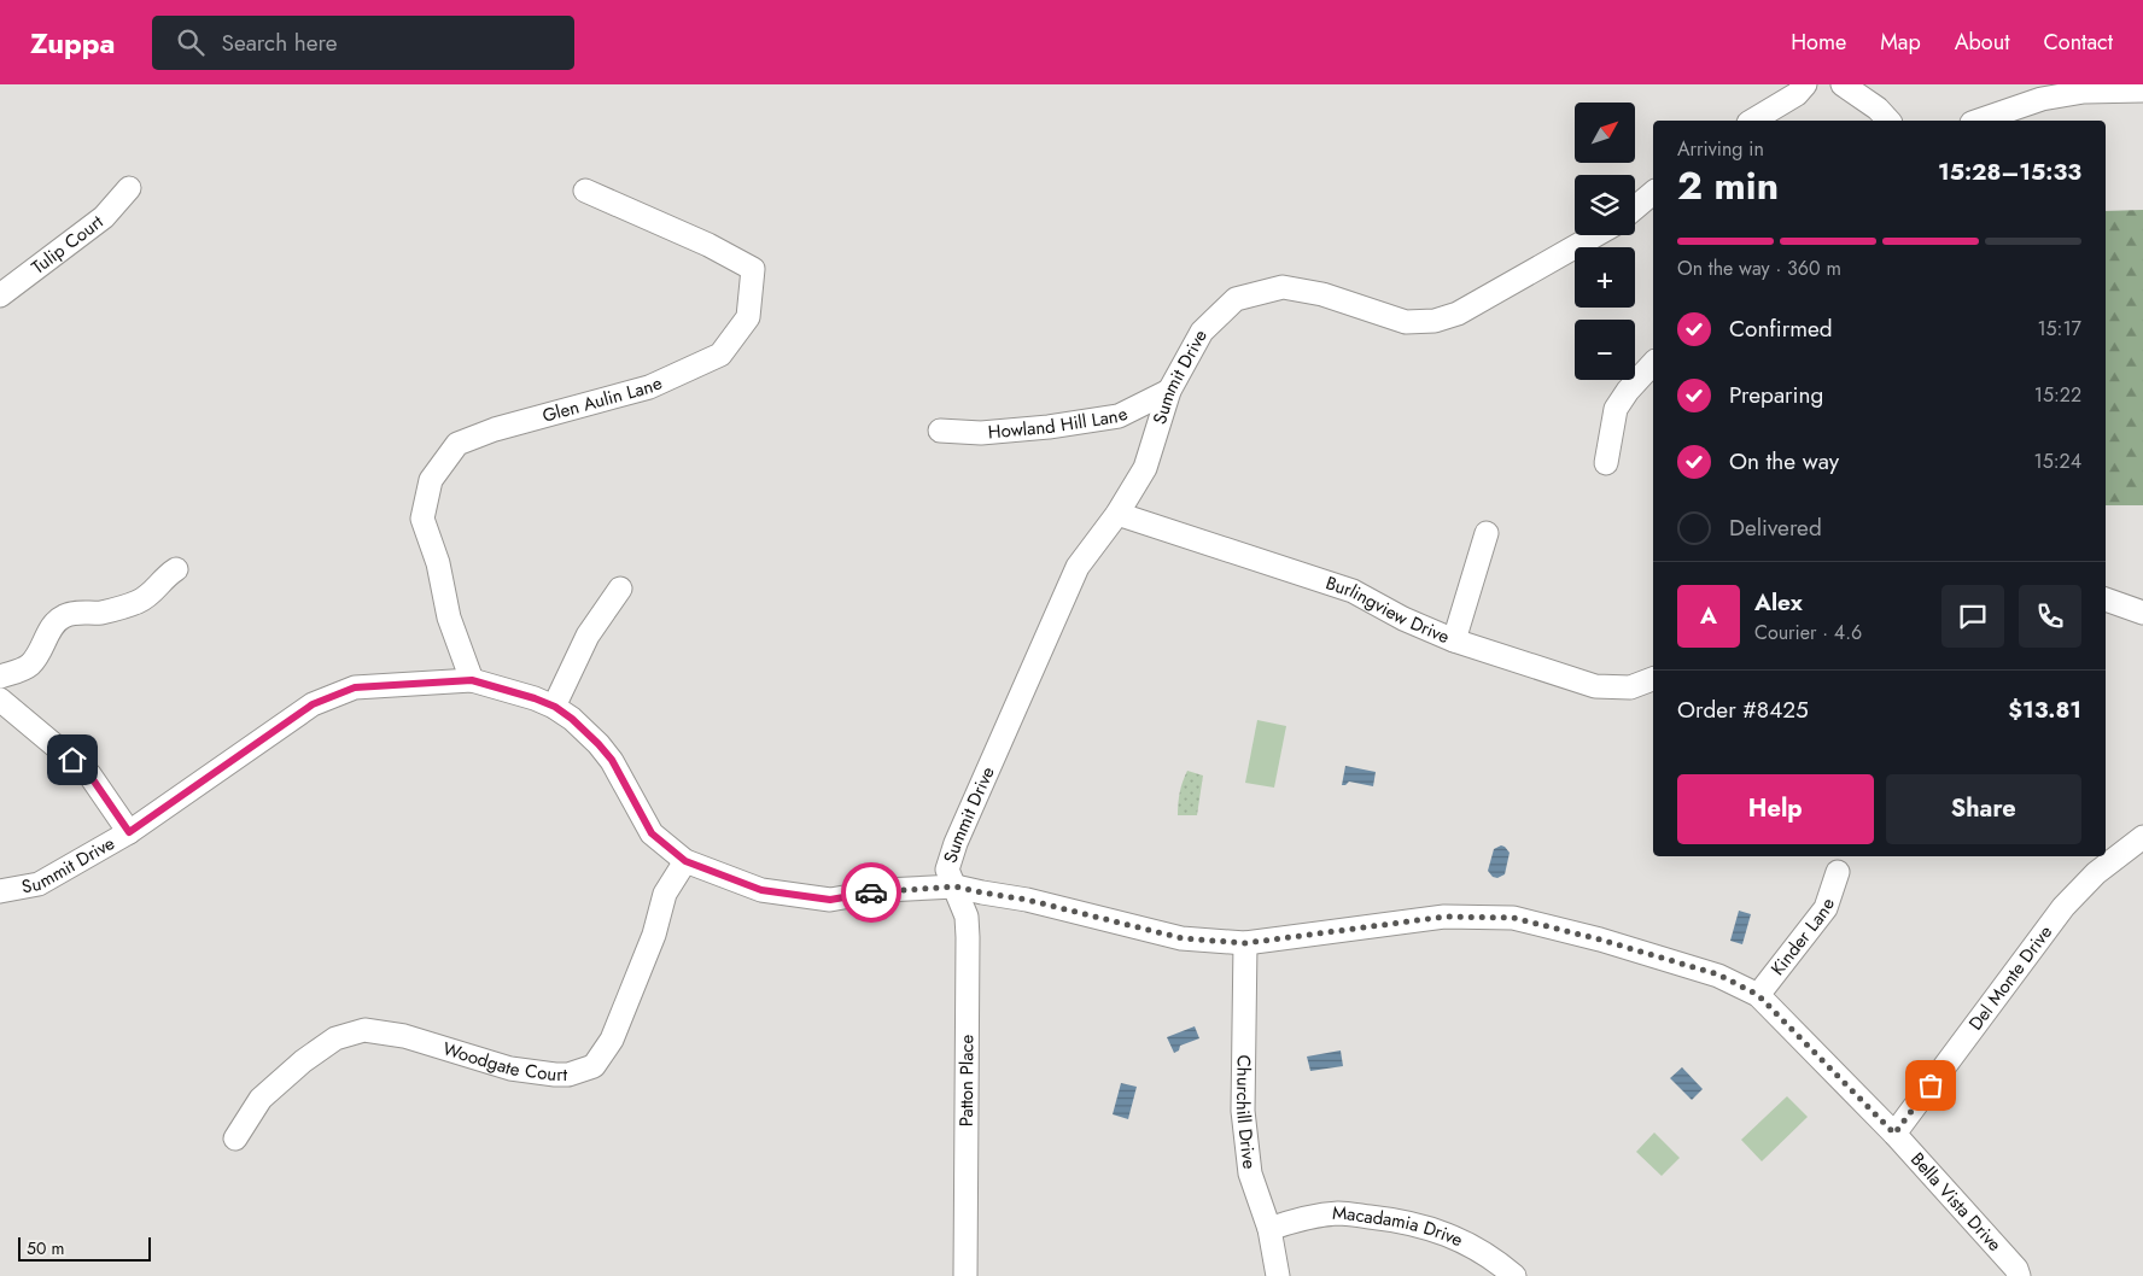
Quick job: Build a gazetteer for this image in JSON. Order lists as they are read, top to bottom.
{
  "streets": {
    "street": [
      "Tulip Court",
      "Summit Drive",
      "Glen Aulin Lane",
      "Howland Hill Lane",
      "Burlingview Drive",
      "Kinder Lane",
      "Del Monte Drive",
      "Woodgate Court",
      "Patton Place",
      "Churchill Drive",
      "Bella Vista Drive",
      "Macadamia Drive"
    ]
  },
  "crossings": [
    ["Summit Drive", "Glen Aulin Lane"],
    ["Summit Drive", "Howland Hill Lane"],
    ["Summit Drive", "Burlingview Drive"],
    ["Summit Drive", "Woodgate Court"],
    ["Summit Drive", "Patton Place"],
    ["Summit Drive", "Bella Vista Drive"],
    ["Kinder Lane", "Bella Vista Drive"],
    ["Del Monte Drive", "Bella Vista Drive"],
    ["Patton Place", "Bella Vista Drive"],
    ["Churchill Drive", "Bella Vista Drive"],
    ["Churchill Drive", "Macadamia Drive"]
  ],
  "scale_bar": "50 m",
  "north": "top right",
  "page": {
    "header": "Zuppa",
    "search": "Search here",
    "nav": [
      "Home",
      "Map",
      "About",
      "Contact"
    ],
    "map_buttons": ["+", "−"],
    "heading": ["2 min", "Arriving in", "15:28–15:33"],
    "panel": [
      "Alex",
      "Courier · 4.6",
      "Order #8425",
      "$13.81"
    ],
    "bar": "On the way · 360 m",
    "list": [
      ["Confirmed", "15:17"],
      ["Preparing", "15:22"],
      ["On the way", "15:24"],
      "Delivered"
    ],
    "round": "A",
    "buttons": ["Help", "Share"],
    "scale": "50 m"
  }
}
